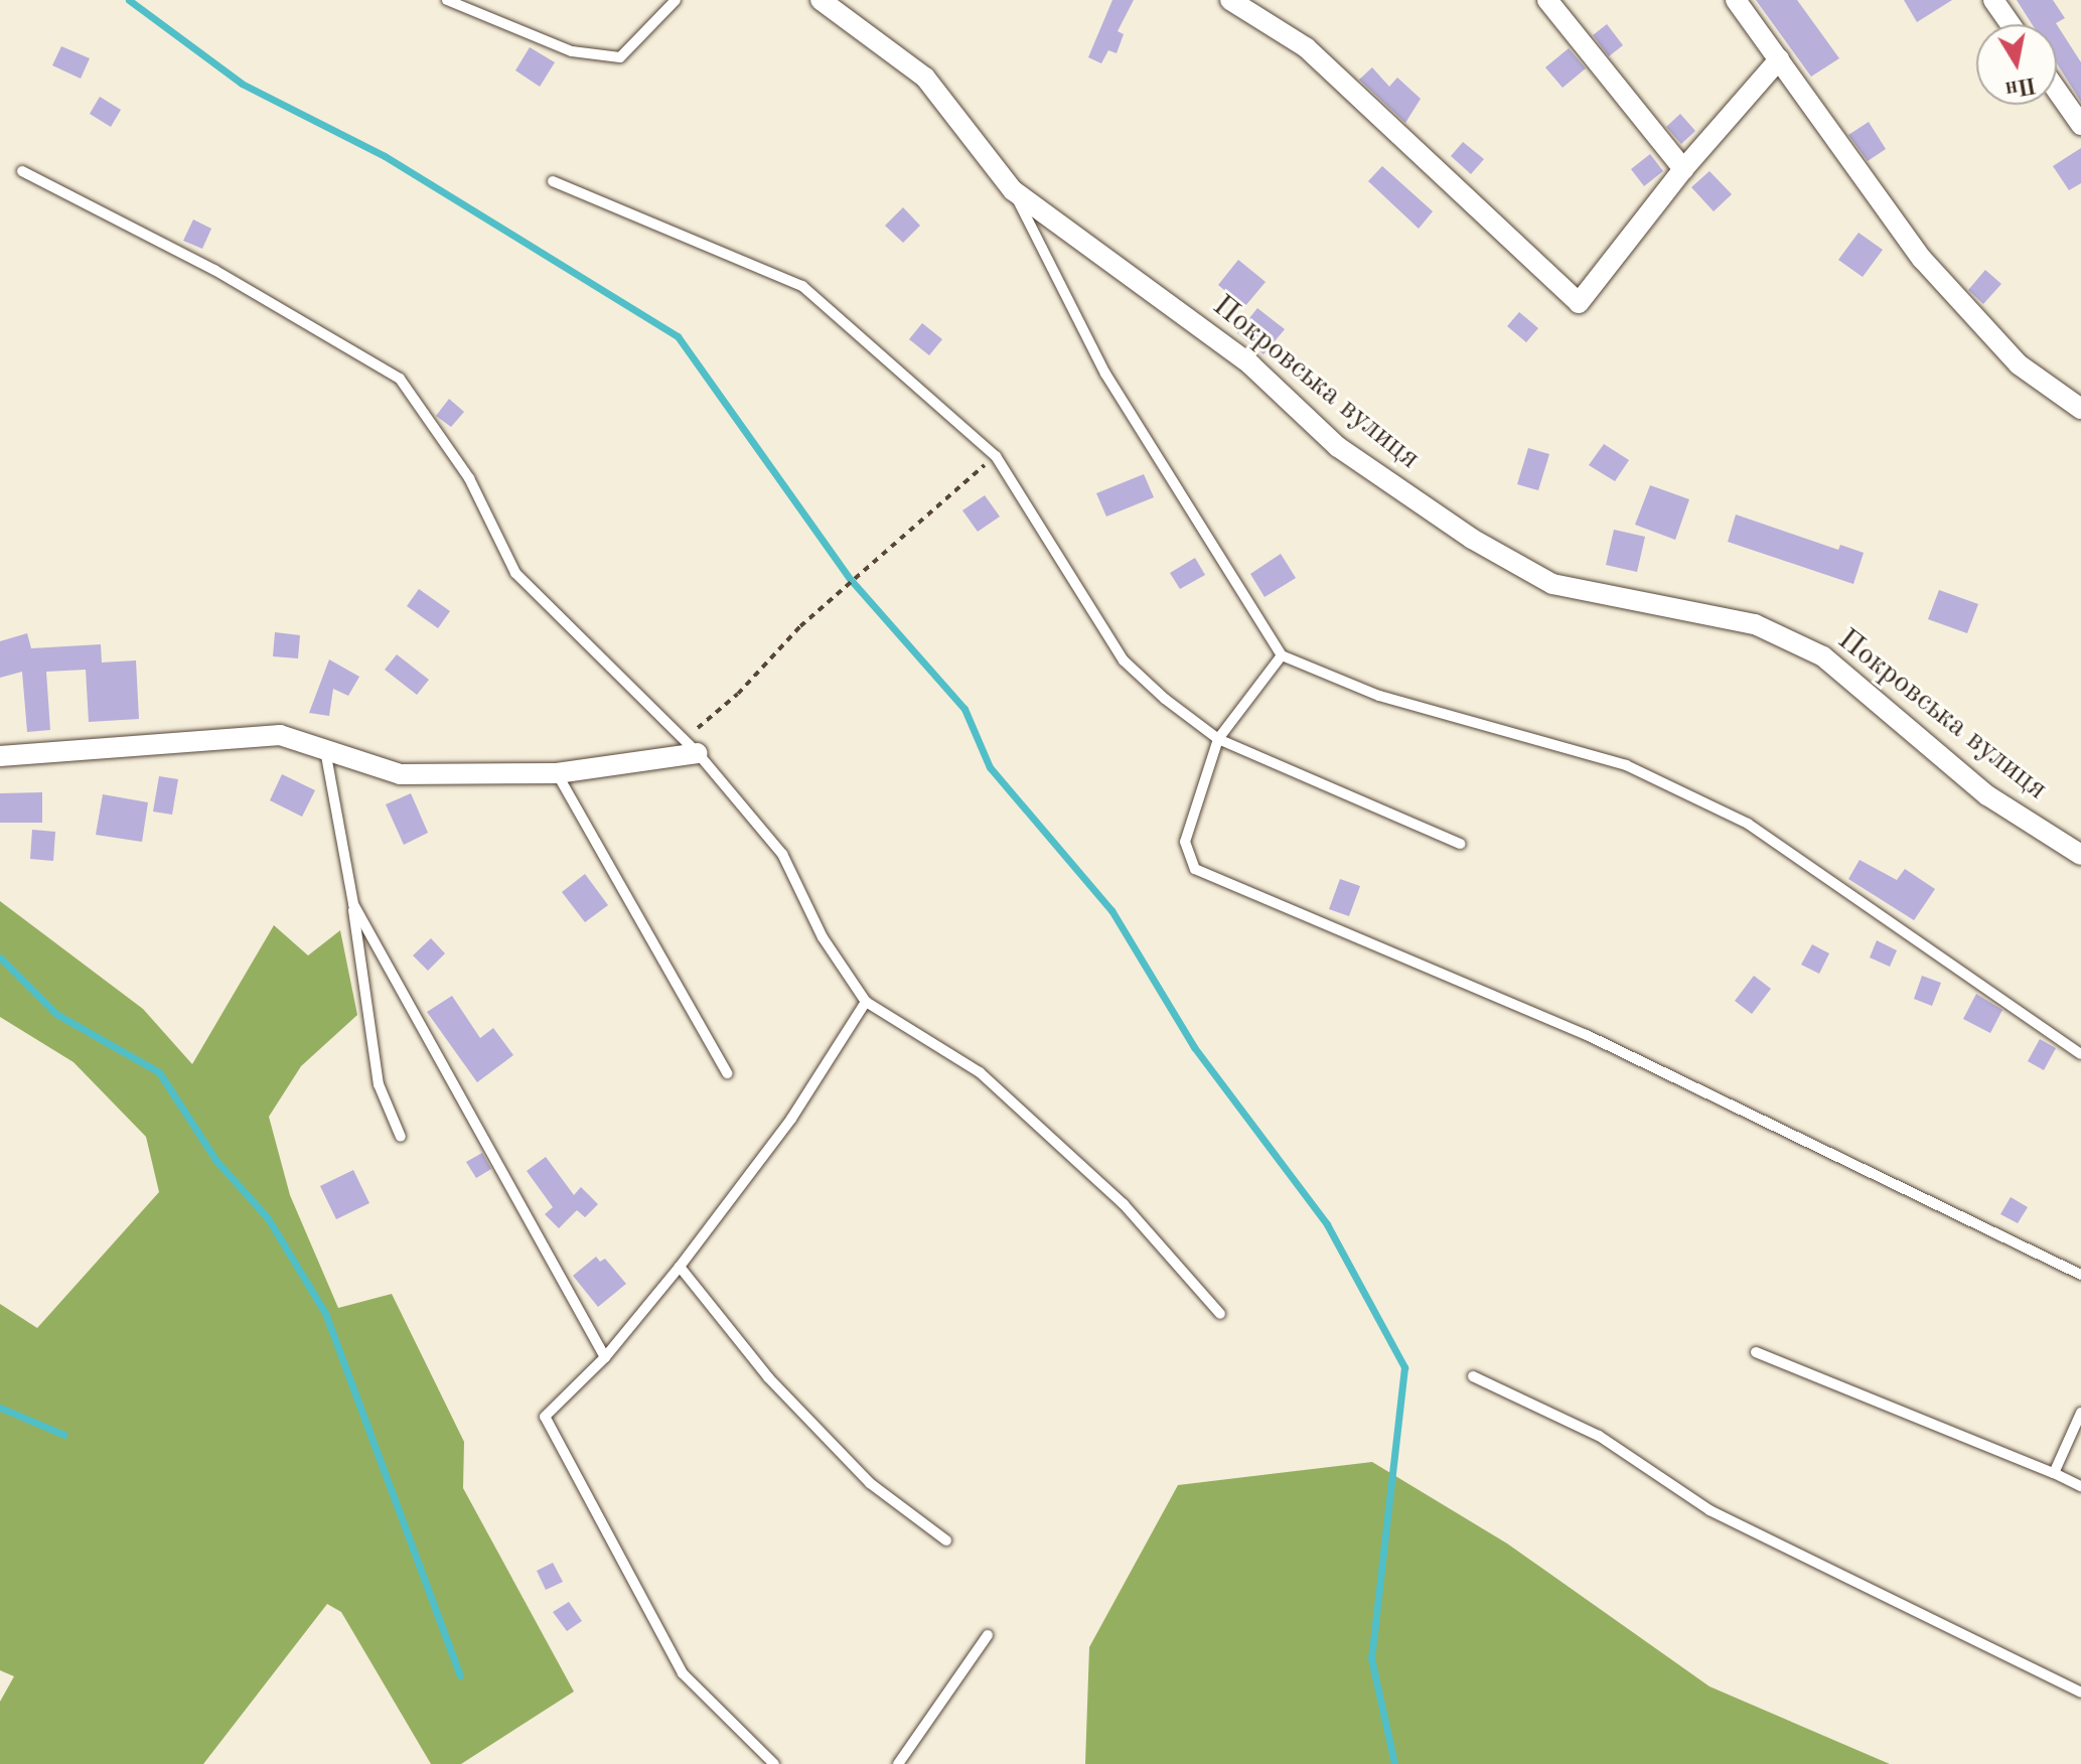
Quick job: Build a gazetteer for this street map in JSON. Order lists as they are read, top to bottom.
{
  "streets": {
    "street": ["Покровська вулиця"]
  },
  "north": "bottom"
}
